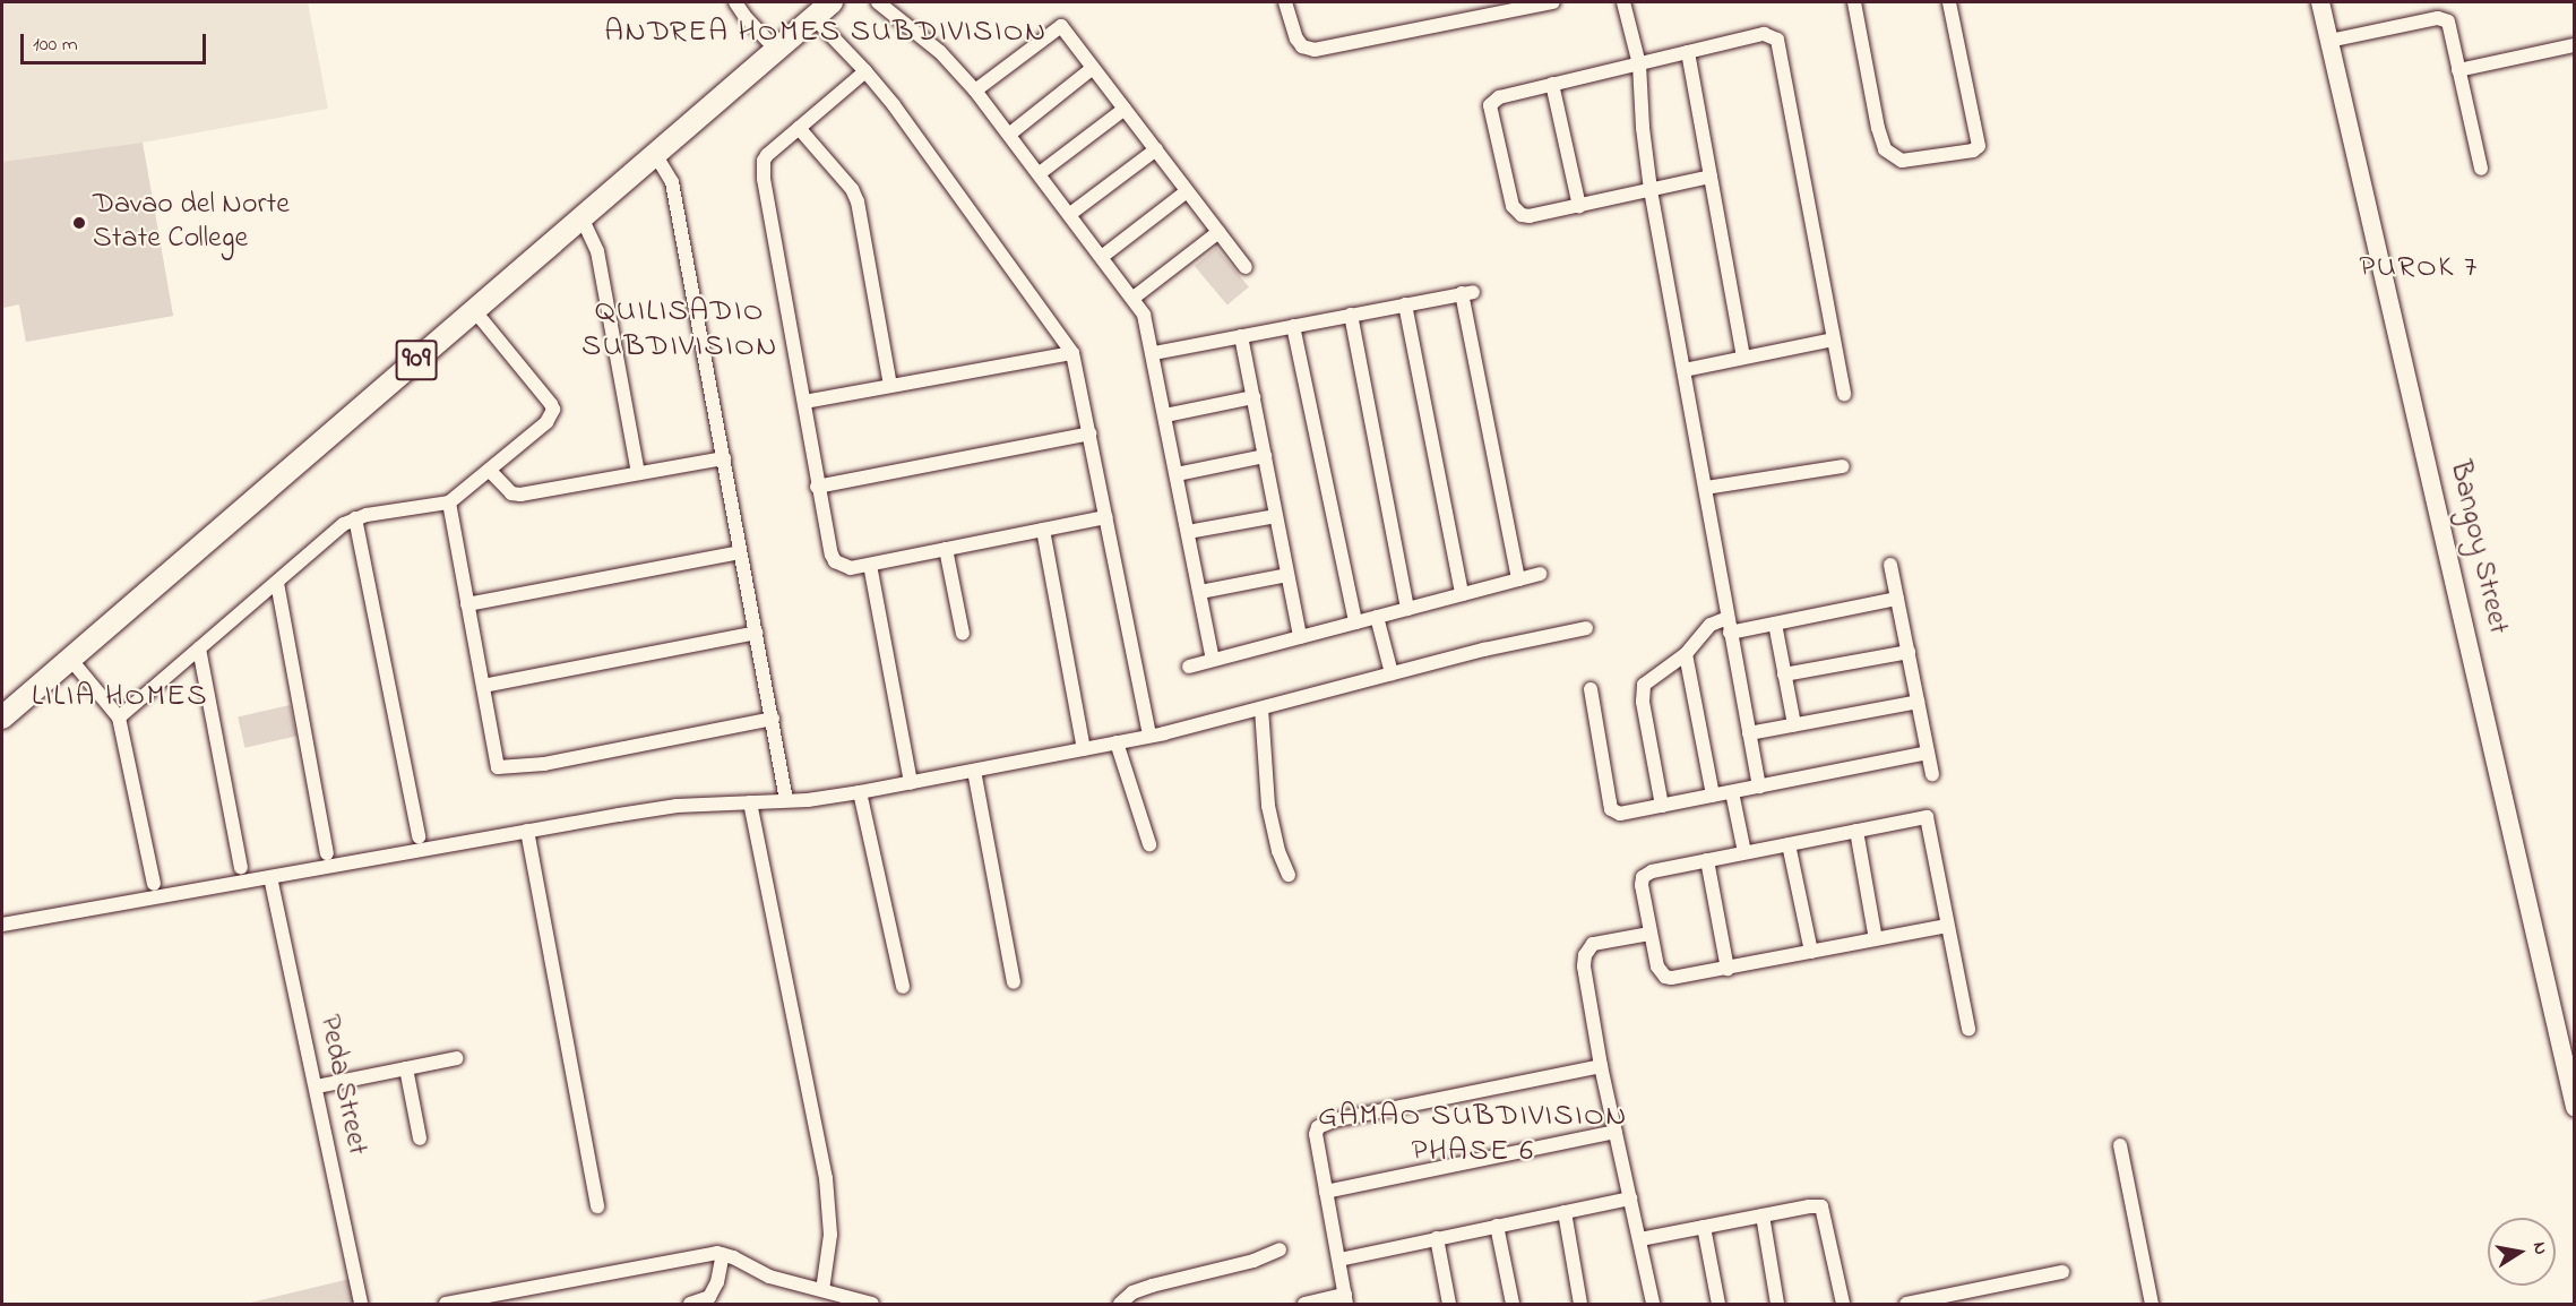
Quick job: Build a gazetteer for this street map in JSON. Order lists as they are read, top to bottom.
{
  "streets": {
    "main road": ["909", "Bangoy Street"],
    "street": ["Peda Street"]
  },
  "districts": [
    "ANDREA HOMES SUBDIVISION",
    "PUROK 7",
    "QUILISADIO SUBDIVISION",
    "LILIA HOMES",
    "GAMAO SUBDIVISION PHASE 6"
  ],
  "places": ["Davao del Norte State College"],
  "scale_bar": "100 m",
  "north": "right"
}
